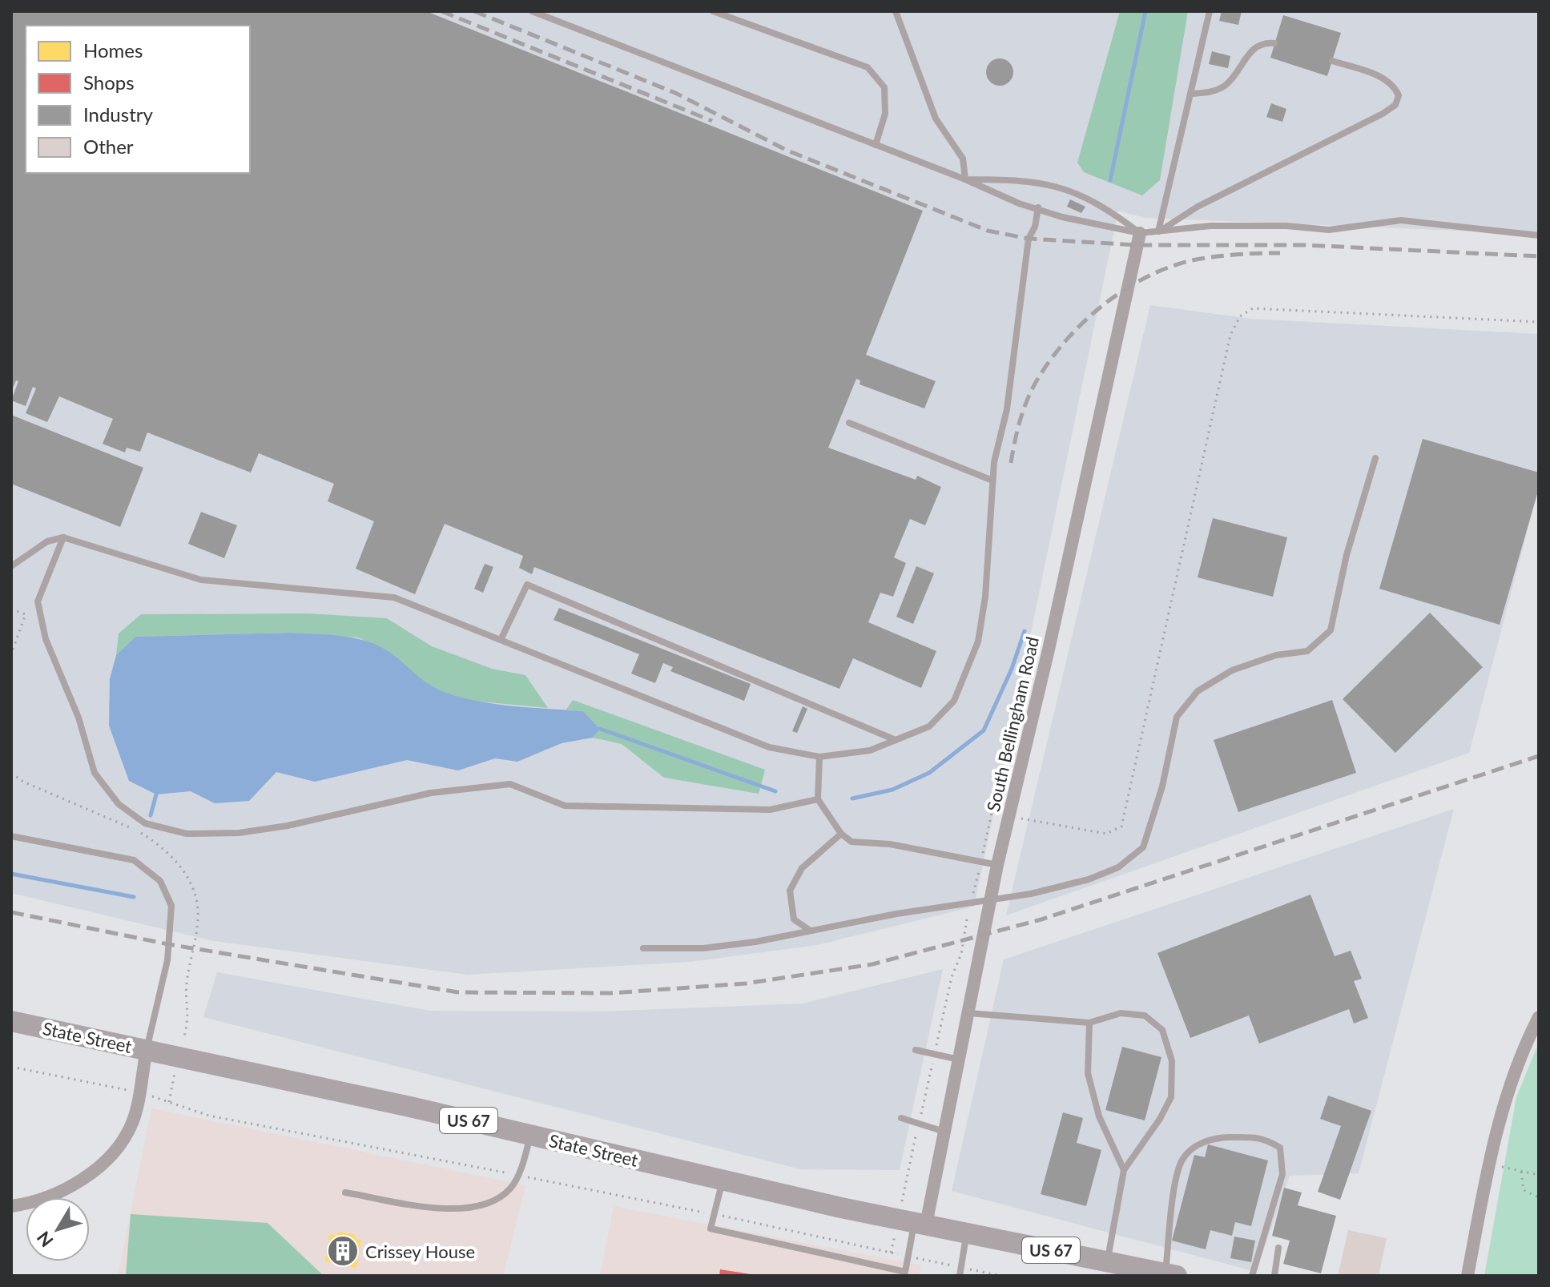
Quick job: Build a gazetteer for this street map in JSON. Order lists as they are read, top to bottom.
{
  "streets": {
    "main road": ["State Street", "US 67"],
    "street": ["South Bellingham Road"]
  },
  "crossings": [
    ["South Bellingham Road", "State Street"]
  ],
  "places": {
    "building": ["Crissey House"]
  },
  "legend": [
    "Homes",
    "Shops",
    "Industry",
    "Other"
  ],
  "north": "bottom left"
}
